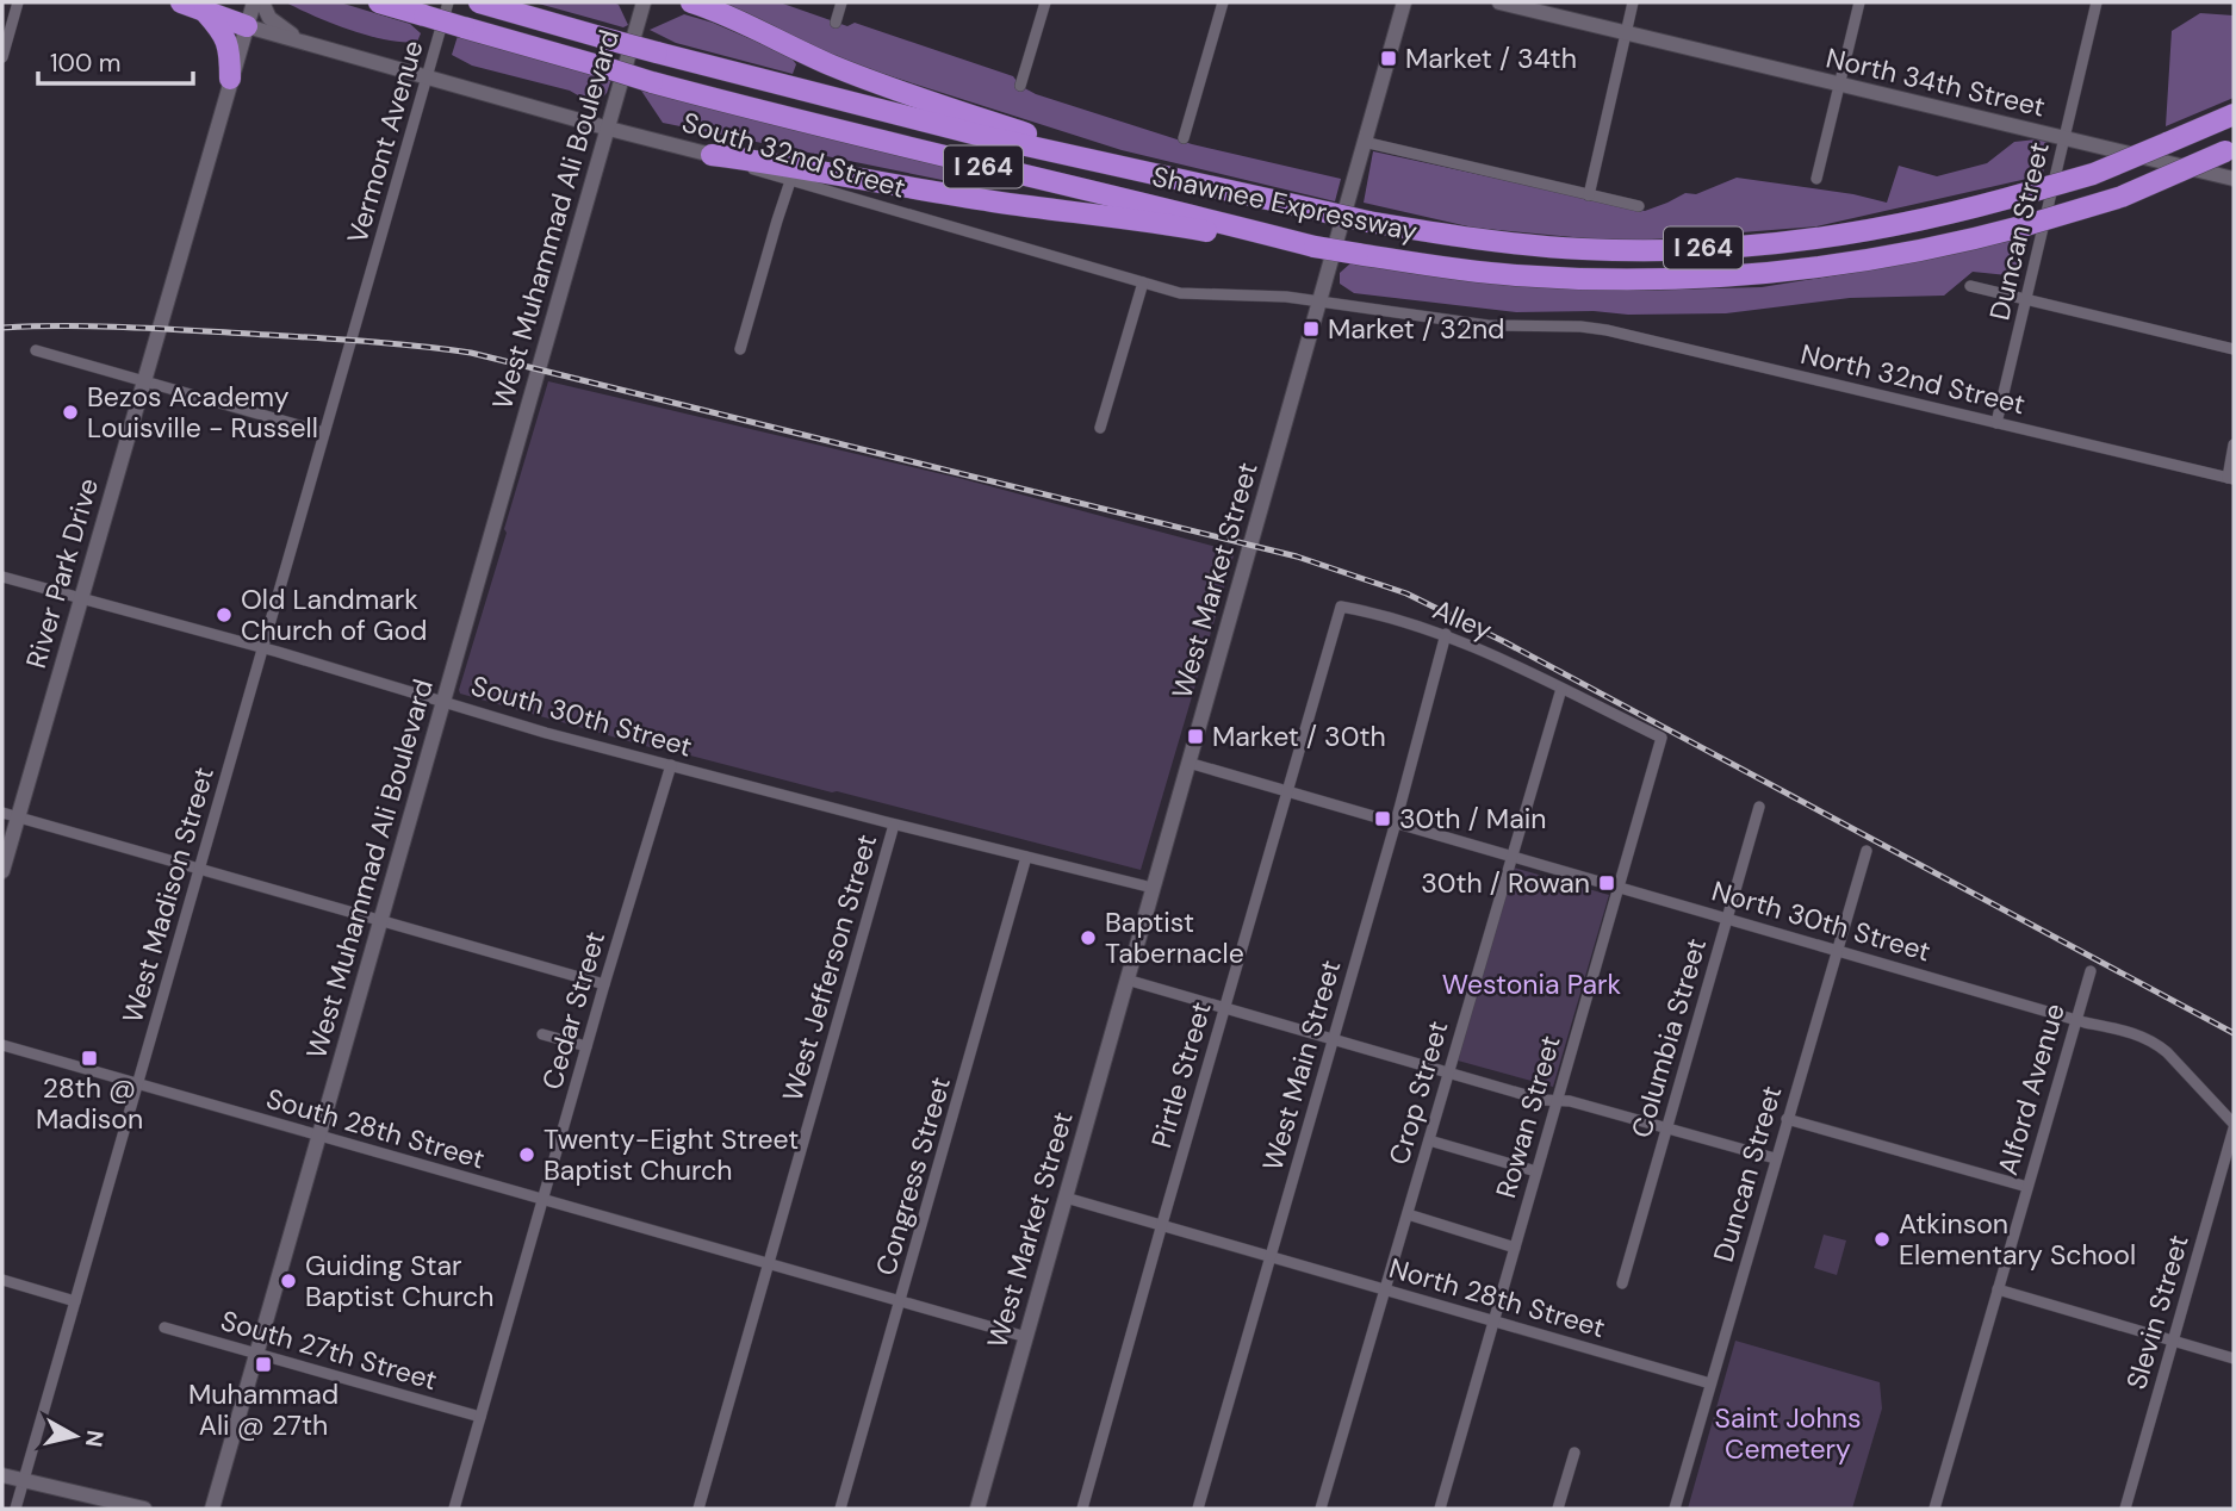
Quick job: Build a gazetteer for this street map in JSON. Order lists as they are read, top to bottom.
{
  "streets": {
    "highway": ["I 264", "Shawnee Expressway"],
    "main road": [
      "North 34th Street",
      "South 32nd Street",
      "West Muhammad Ali Boulevard",
      "River Park Drive",
      "West Market Street"
    ],
    "street": [
      "Vermont Avenue",
      "Duncan Street",
      "North 32nd Street",
      "Alley",
      "South 30th Street",
      "West Madison Street",
      "North 30th Street",
      "West Jefferson Street",
      "Cedar Street",
      "Columbia Street",
      "West Main Street",
      "Pirtle Street",
      "Alford Avenue",
      "Crop Street",
      "Rowan Street",
      "South 28th Street",
      "Congress Street",
      "North 28th Street",
      "Slevin Street",
      "South 27th Street"
    ]
  },
  "crossings": [
    ["North 34th Street", "Duncan Street"],
    ["Vermont Avenue", "South 32nd Street"],
    ["Vermont Avenue", "West Madison Street"],
    ["South 32nd Street", "West Muhammad Ali Boulevard"],
    ["South 32nd Street", "North 32nd Street"],
    ["South 32nd Street", "River Park Drive"],
    ["South 32nd Street", "West Market Street"],
    ["West Muhammad Ali Boulevard", "South 30th Street"],
    ["West Muhammad Ali Boulevard", "South 28th Street"],
    ["West Muhammad Ali Boulevard", "South 27th Street"],
    ["Duncan Street", "North 32nd Street"],
    ["Duncan Street", "North 30th Street"],
    ["Duncan Street", "North 28th Street"],
    ["River Park Drive", "South 30th Street"],
    ["West Market Street", "South 30th Street"],
    ["West Market Street", "South 28th Street"],
    ["Alley", "West Main Street"],
    ["Alley", "Pirtle Street"],
    ["Alley", "Crop Street"],
    ["Alley", "Rowan Street"],
    ["South 30th Street", "West Madison Street"],
    ["South 30th Street", "West Jefferson Street"],
    ["South 30th Street", "Cedar Street"],
    ["South 30th Street", "Congress Street"],
    ["West Madison Street", "South 28th Street"],
    ["North 30th Street", "Columbia Street"],
    ["North 30th Street", "West Main Street"],
    ["North 30th Street", "Alford Avenue"],
    ["North 30th Street", "Crop Street"],
    ["North 30th Street", "Rowan Street"],
    ["North 30th Street", "Slevin Street"],
    ["West Jefferson Street", "South 28th Street"],
    ["Cedar Street", "South 28th Street"],
    ["Cedar Street", "South 27th Street"],
    ["West Main Street", "North 28th Street"],
    ["Crop Street", "North 28th Street"],
    ["Rowan Street", "North 28th Street"],
    ["South 28th Street", "Congress Street"]
  ],
  "parks": ["Westonia Park", "Saint Johns Cemetery"],
  "places": {
    "transit": [
      "Market / 34th",
      "Market / 32nd",
      "Market / 30th",
      "30th / Main",
      "30th / Rowan",
      "28th @ Madison",
      "Muhammad Ali @ 27th"
    ],
    "other": [
      "Bezos Academy Louisville - Russell",
      "Old Landmark Church of God",
      "Baptist Tabernacle",
      "Twenty-Eight Street Baptist Church",
      "Atkinson Elementary School",
      "Guiding Star Baptist Church"
    ]
  },
  "scale_bar": "100 m",
  "north": "right"
}
